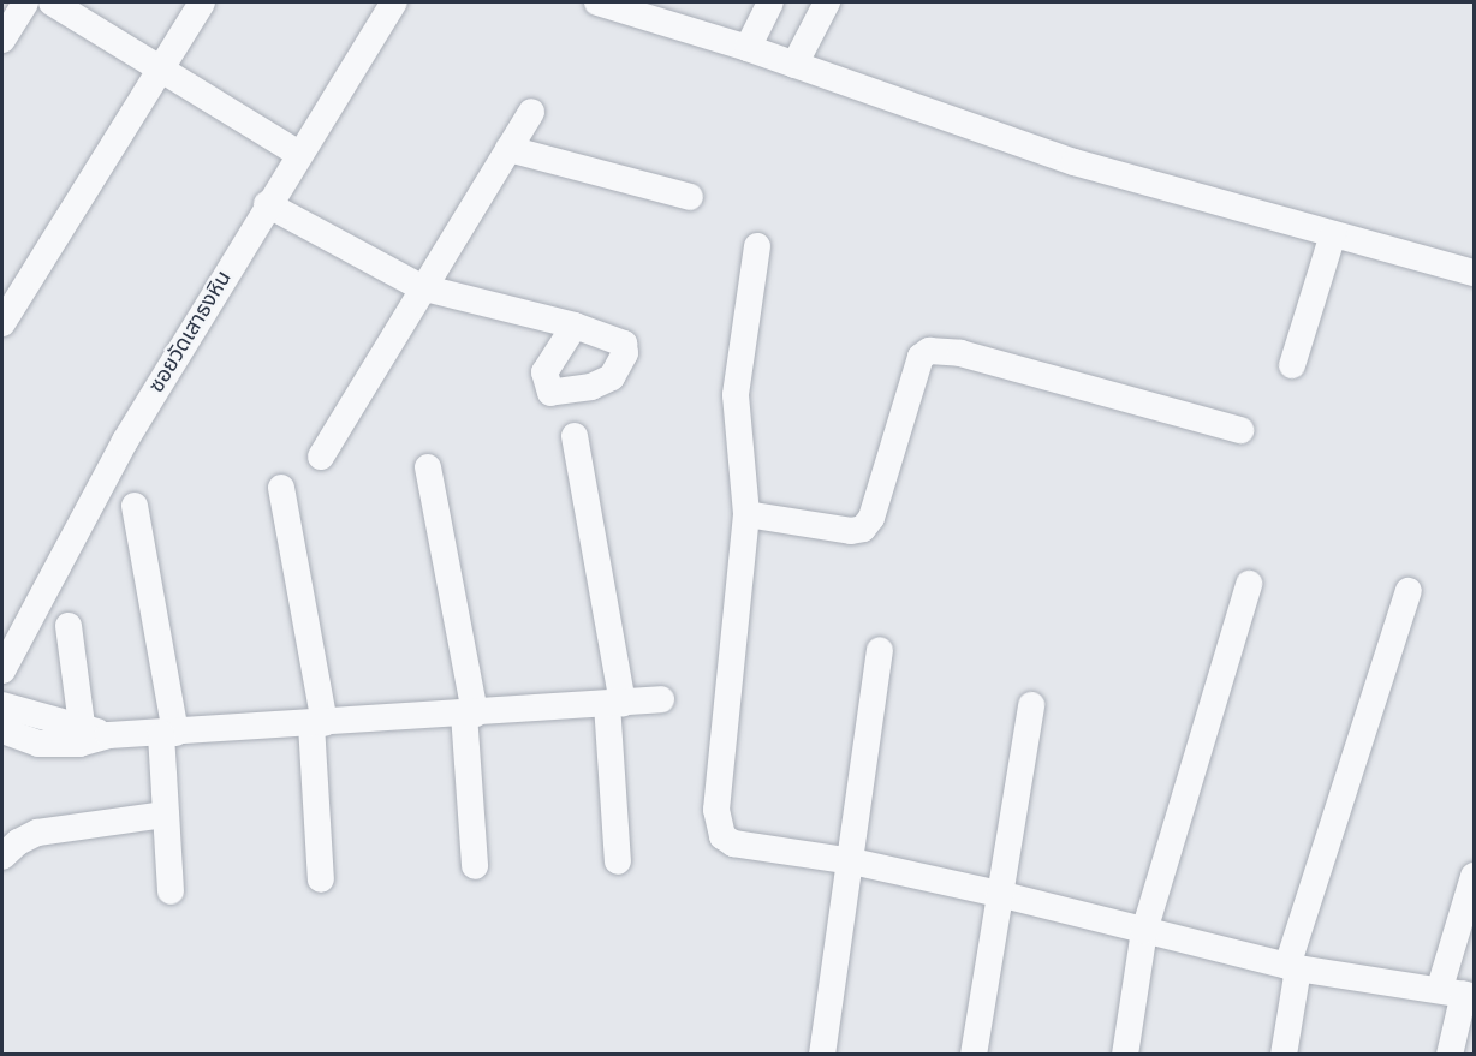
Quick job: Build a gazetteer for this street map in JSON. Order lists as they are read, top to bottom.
{
  "streets": {
    "street": ["ซอยวัดเสาธงหิน"]
  }
}
